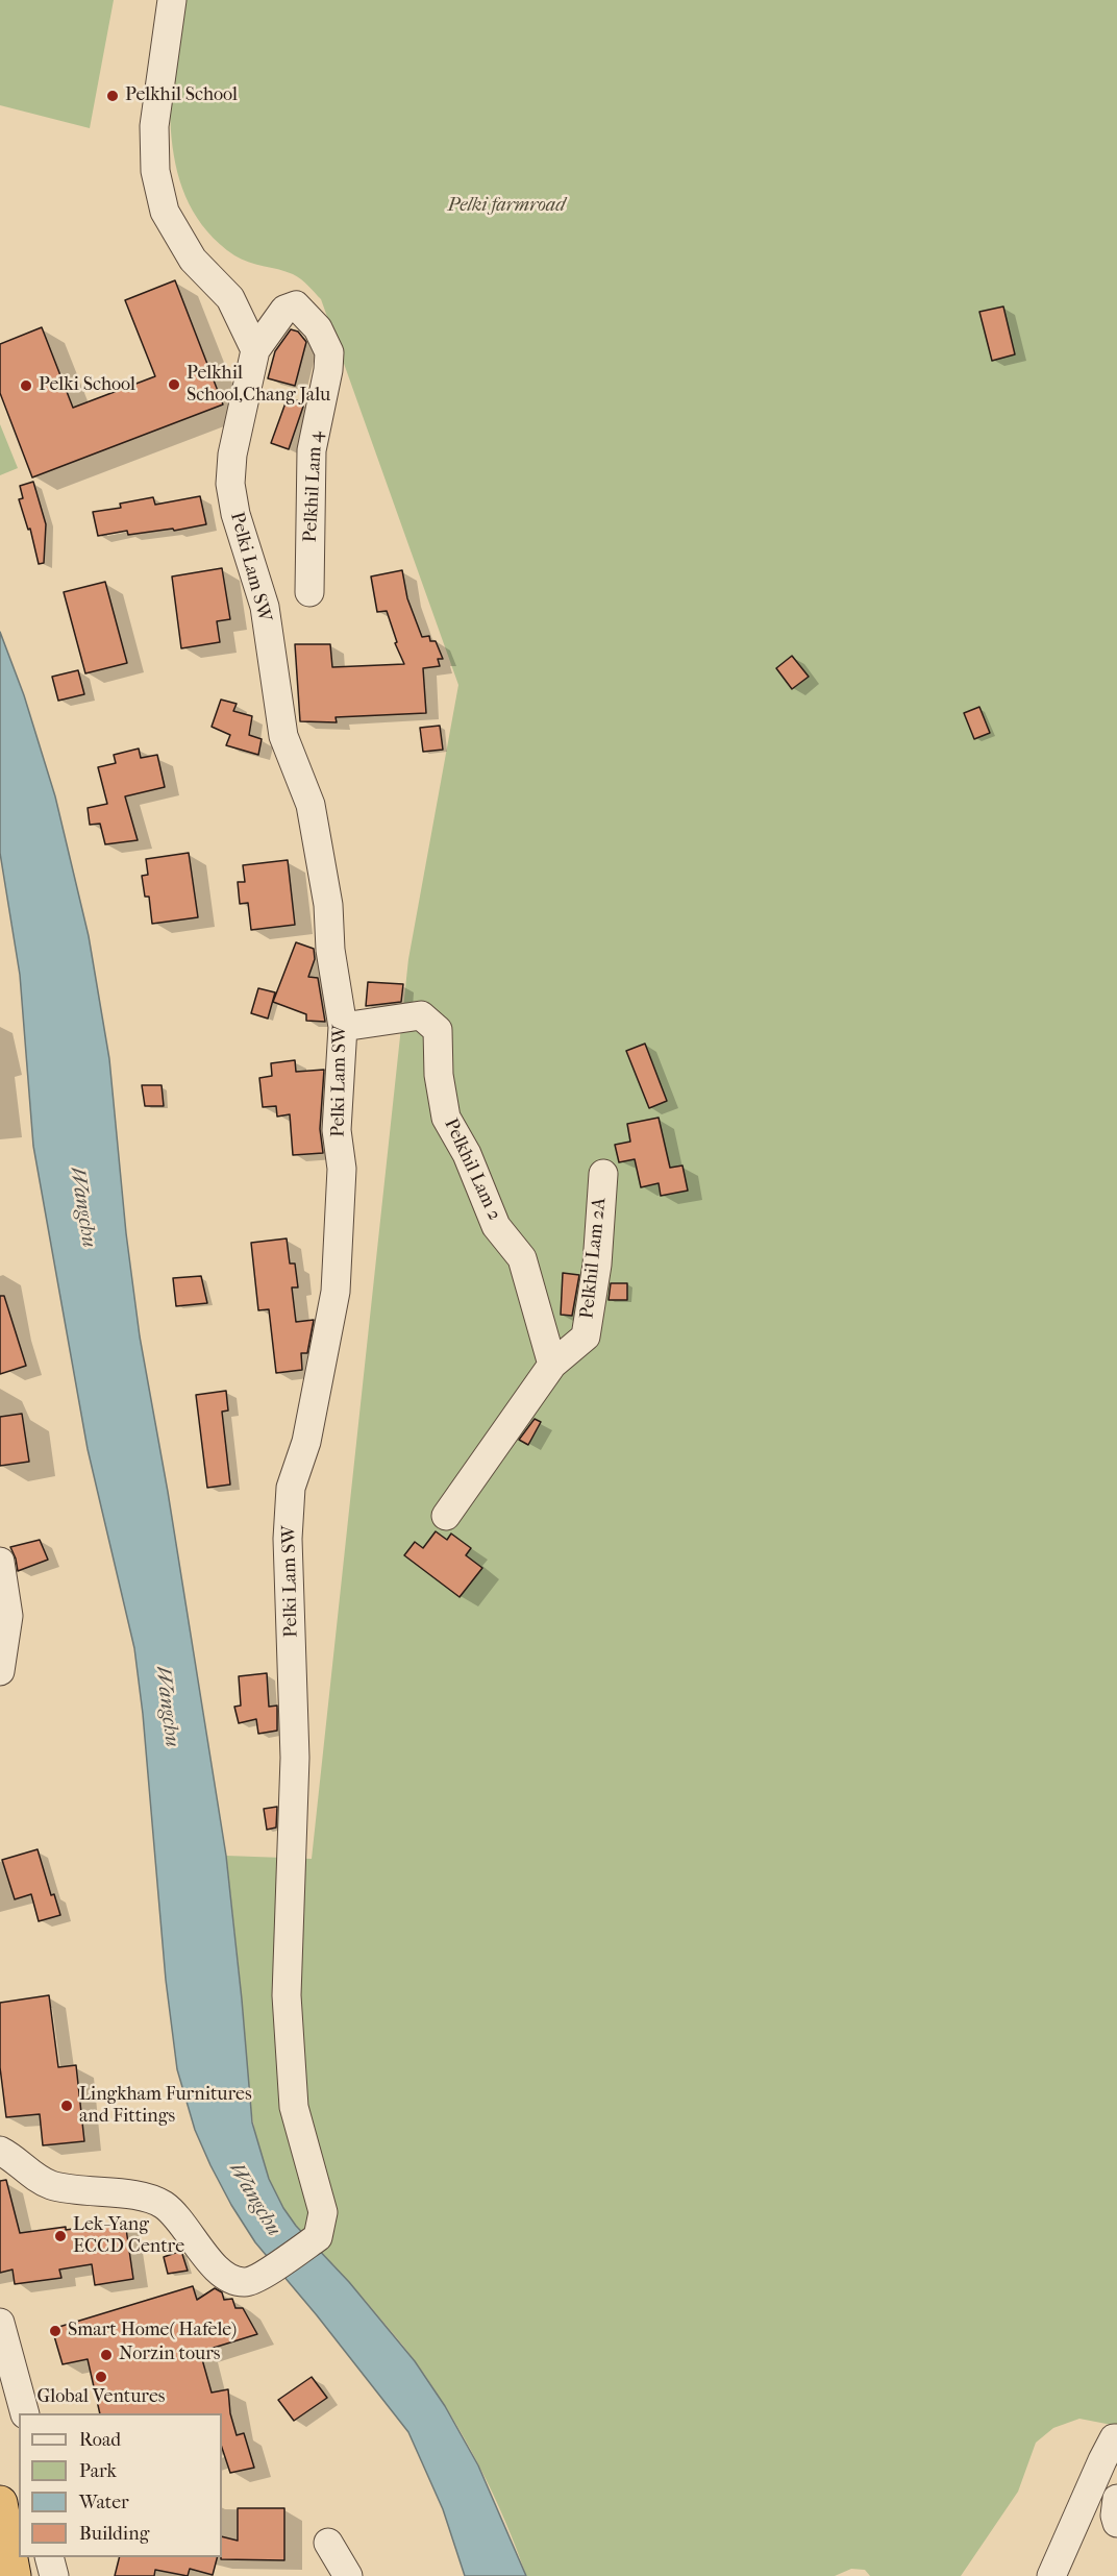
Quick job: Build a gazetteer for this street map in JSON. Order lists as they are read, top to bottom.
{
  "streets": {
    "street": [
      "Pelkhil Lam 4",
      "Pelki Lam SW",
      "Pelkhil Lam 2",
      "Pelkhil Lam 2A"
    ]
  },
  "crossings": [
    ["Pelkhil Lam 4", "Pelki Lam SW"],
    ["Pelki Lam SW", "Pelkhil Lam 2"],
    ["Pelkhil Lam 2", "Pelkhil Lam 2A"]
  ],
  "water": ["Wangchu"],
  "parks": ["Pelki farmroad"],
  "places": [
    "Pelkhil School",
    "Pelkhil School,Chang Jalu",
    "Pelki School",
    "Lingkham Furnitures and Fittings",
    "Lek-Yang ECCD Centre",
    "Smart Home( Hafele)",
    "Norzin tours",
    "Global Ventures"
  ],
  "legend": [
    "Road",
    "Park",
    "Water",
    "Building"
  ]
}
